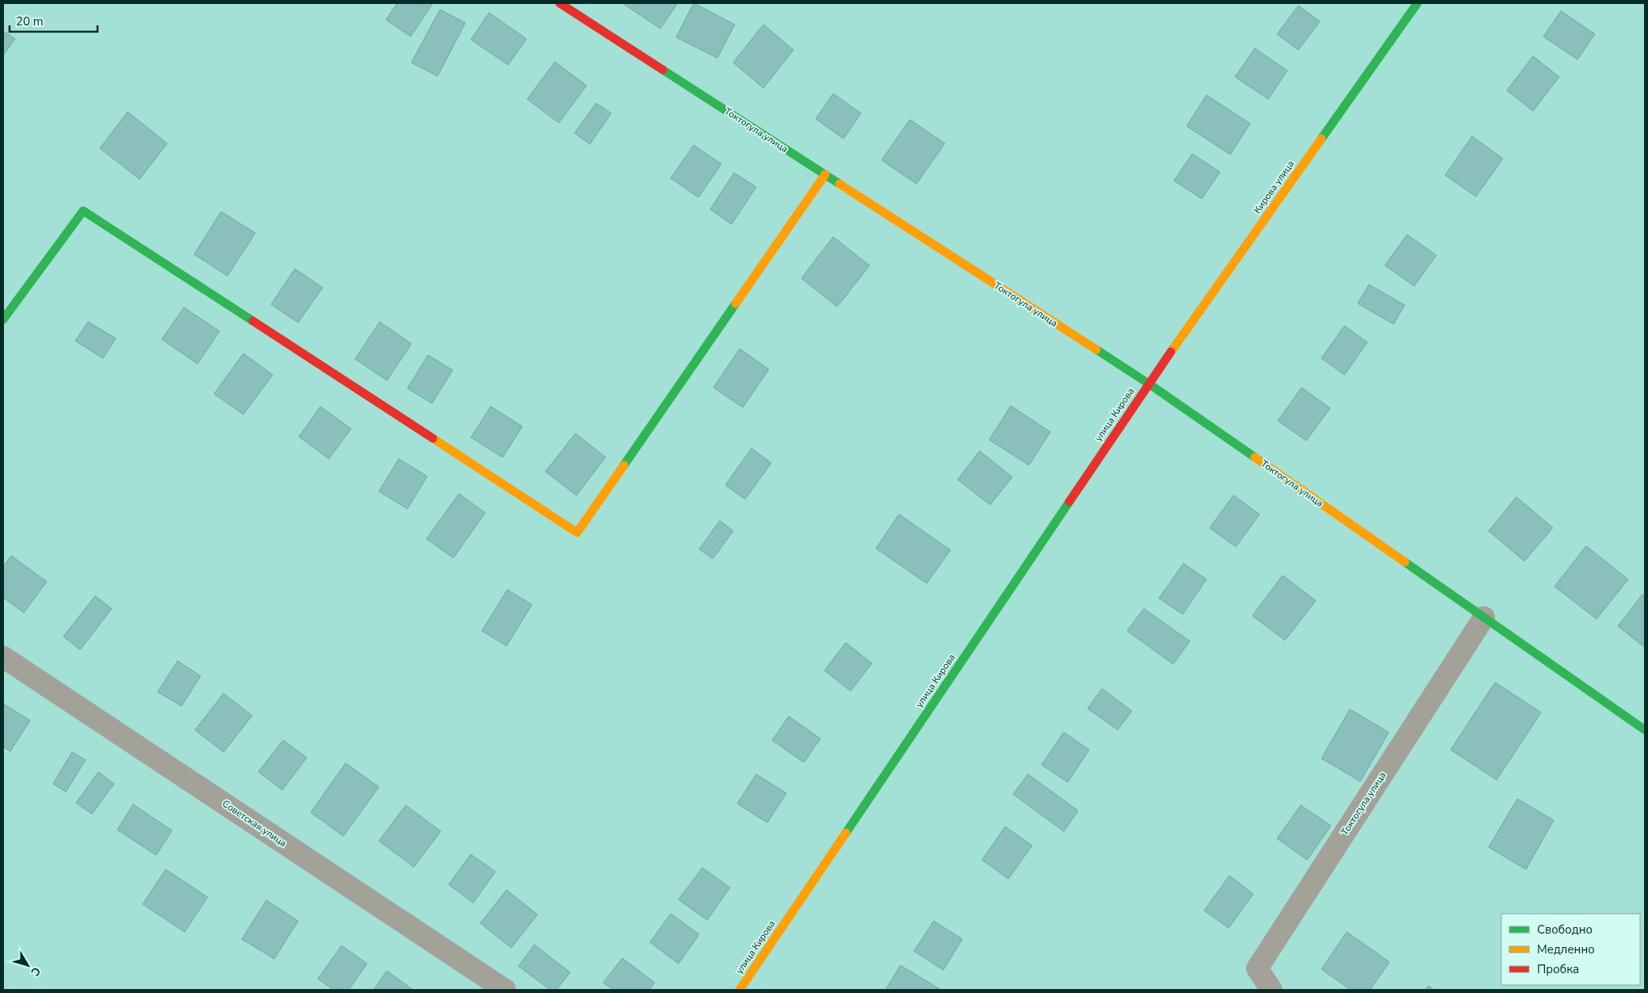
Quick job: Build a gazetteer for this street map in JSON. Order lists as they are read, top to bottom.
{
  "streets": {
    "street": [
      "Токтогула улица",
      "Кирова улица",
      "улица Кирова",
      "Советская улица"
    ]
  },
  "crossings": [
    ["Токтогула улица", "Кирова улица"],
    ["Токтогула улица", "улица Кирова"],
    ["Кирова улица", "улица Кирова"]
  ],
  "legend": ["Свободно", "Медленно", "Пробка"],
  "scale_bar": "20 m",
  "north": "bottom right"
}
